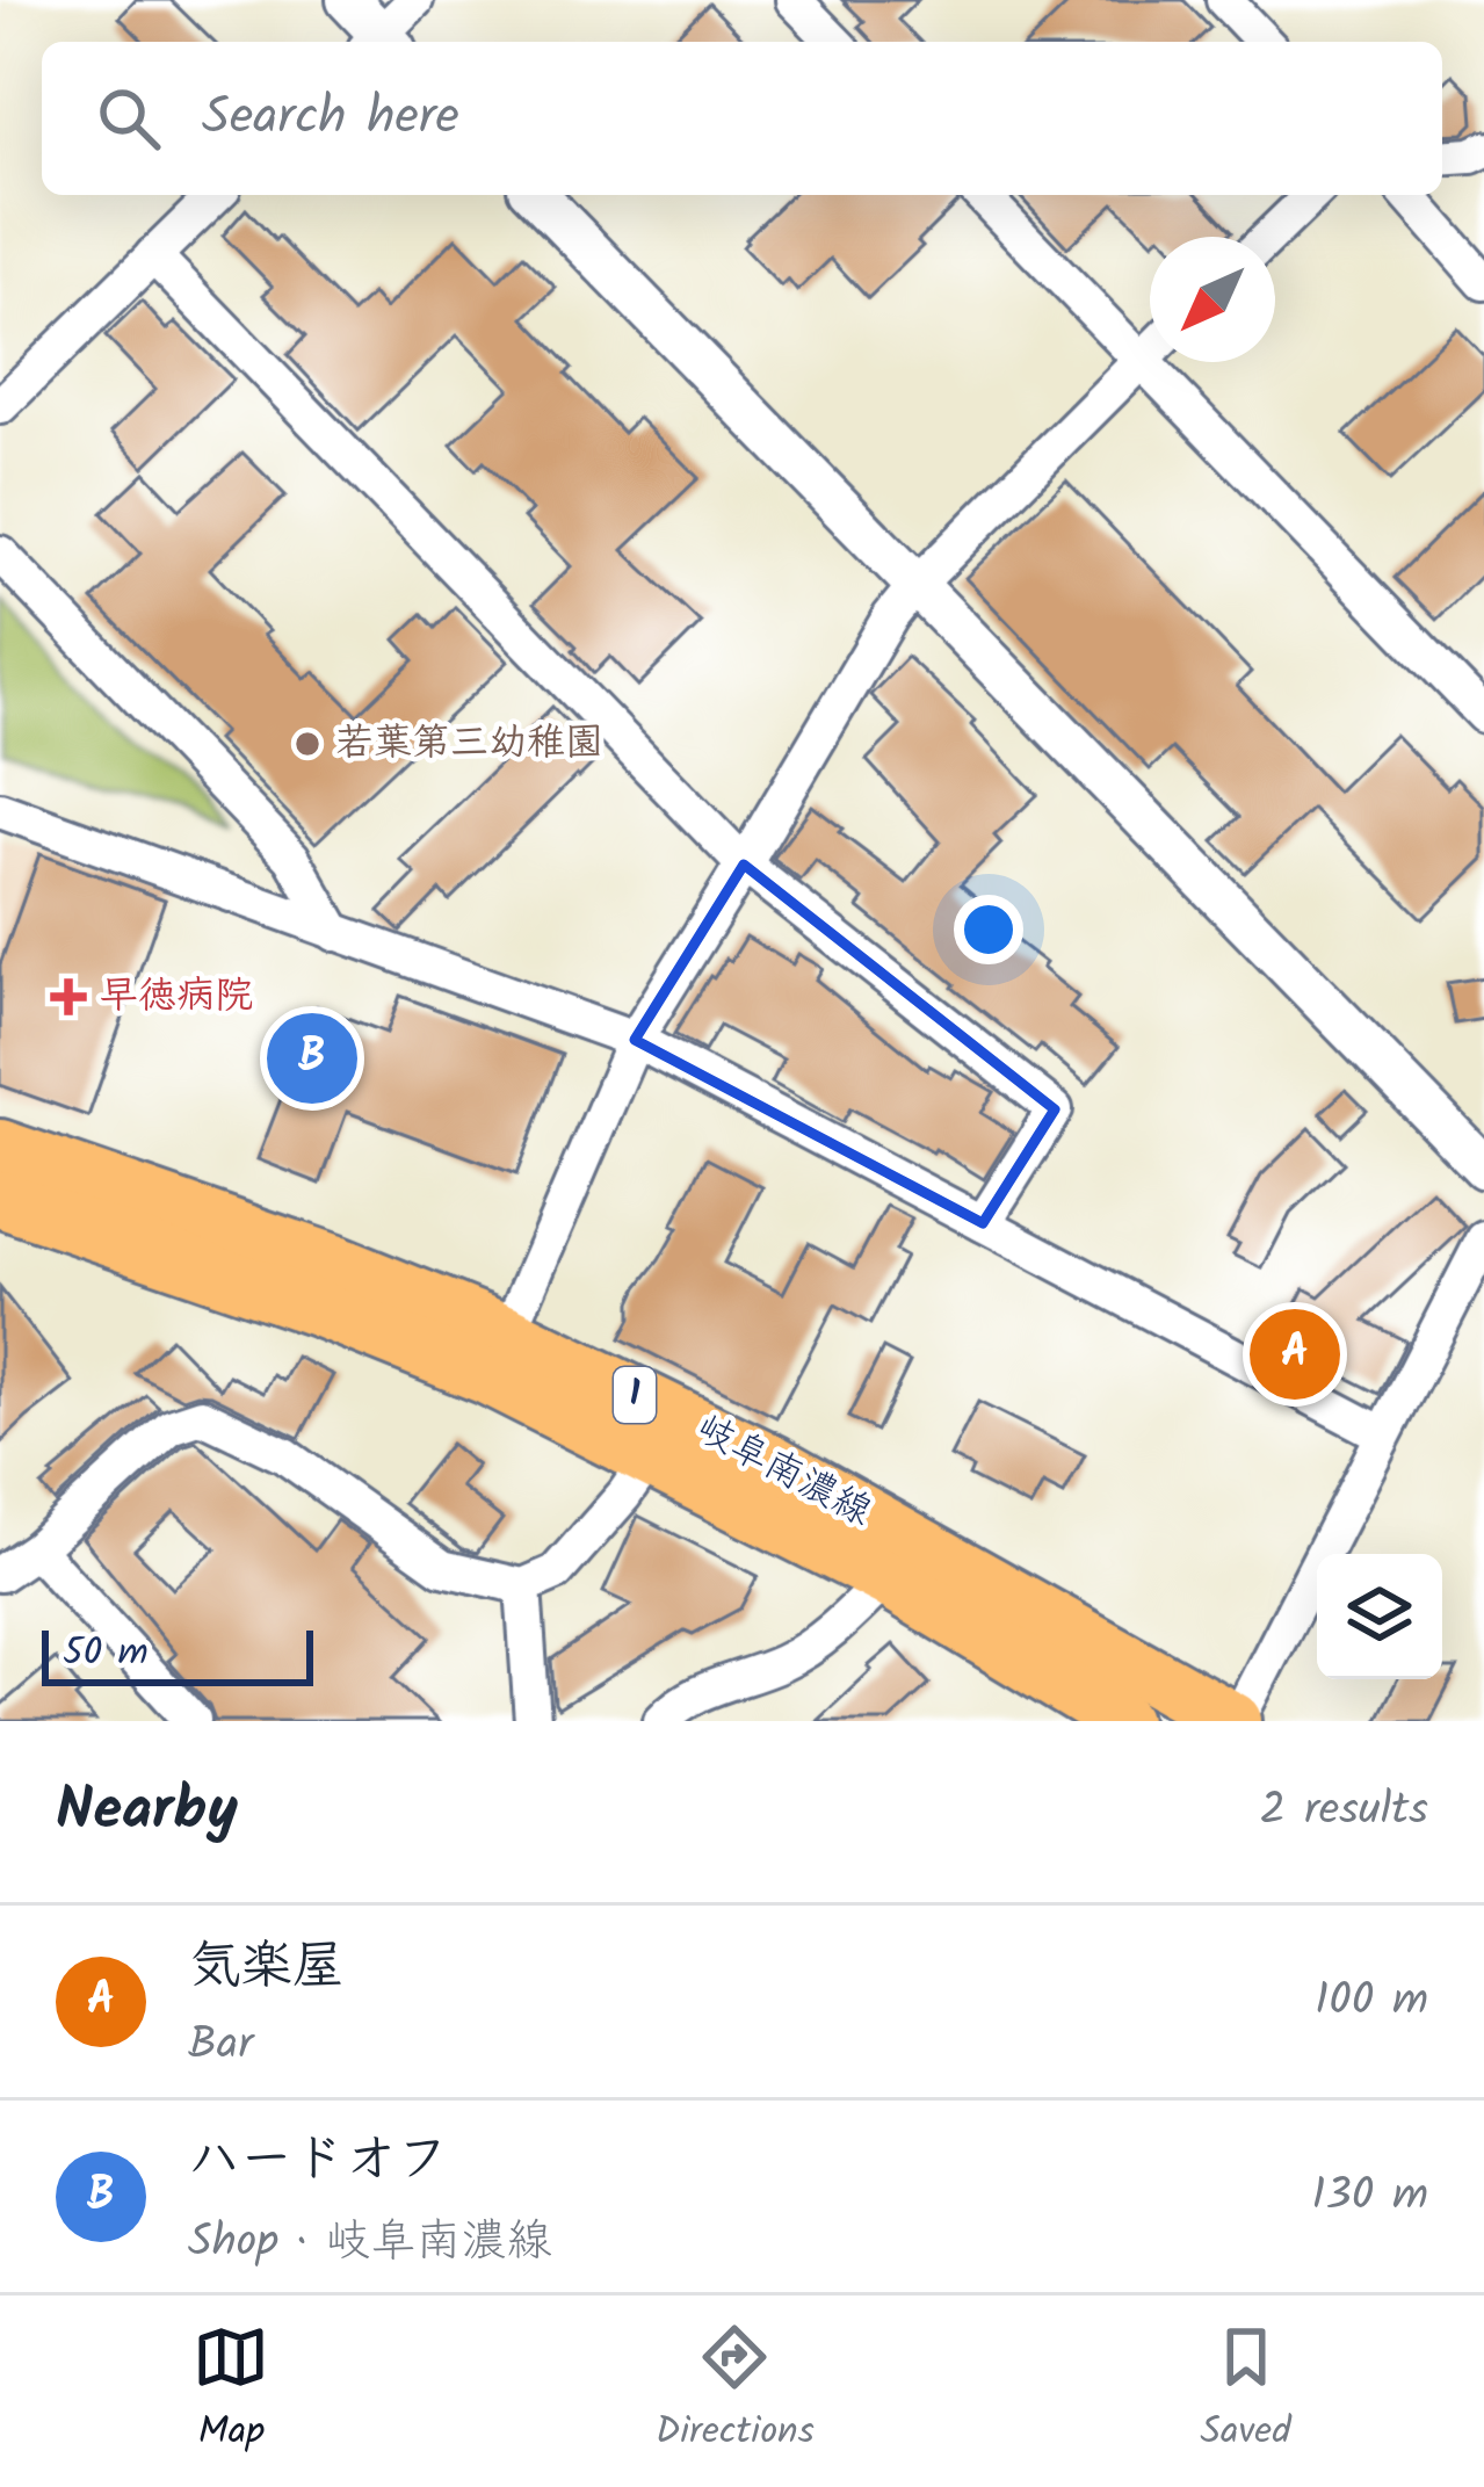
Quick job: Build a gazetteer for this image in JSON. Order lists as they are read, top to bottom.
{
  "streets": {
    "main road": ["1", "岐阜南濃線"]
  },
  "places": {
    "other": ["若葉第三幼稚園"],
    "health": ["早徳病院"]
  },
  "scale_bar": "50 m",
  "north": "bottom left",
  "page": {
    "search": "Search here",
    "pins": ["B", "A"],
    "scale": "50 m",
    "heading": ["Nearby", "2 results"],
    "list": [
      {
        "mark": "A",
        "name": "気楽屋",
        "note": "Bar",
        "value": "100 m"
      },
      {
        "mark": "B",
        "name": "ハードオフ",
        "note": "Shop · 岐阜南濃線",
        "value": "130 m"
      }
    ],
    "nav": ["Map", "Directions", "Saved"]
  }
}
